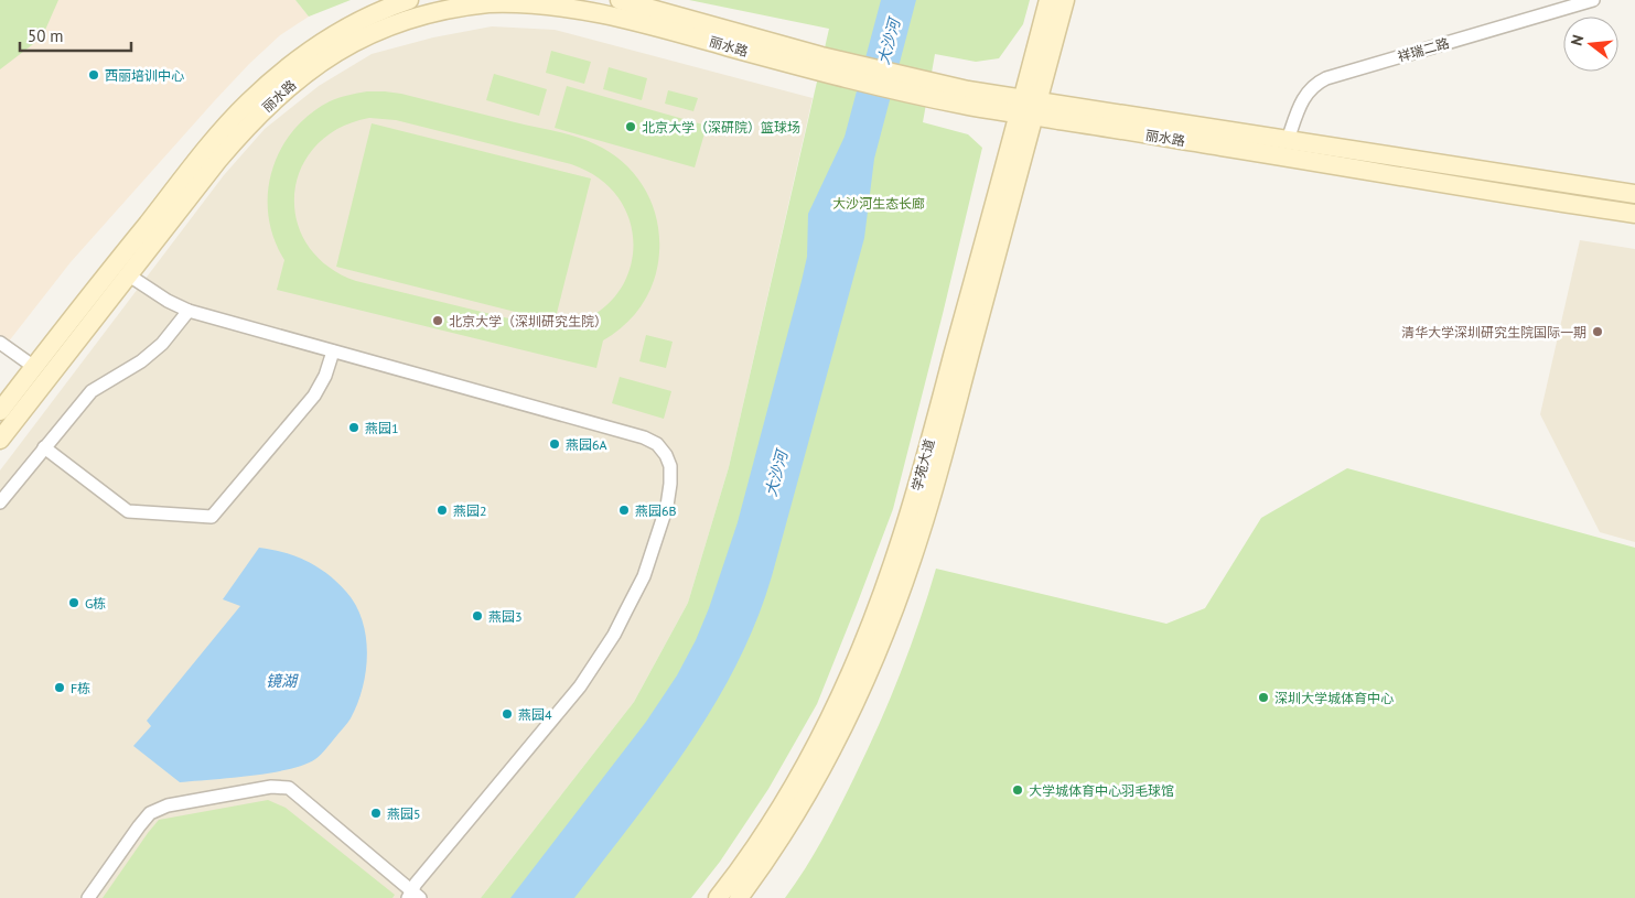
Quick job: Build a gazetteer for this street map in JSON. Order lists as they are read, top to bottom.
{
  "streets": {
    "main road": ["丽水路", "学苑大道"],
    "street": ["祥瑞二路"]
  },
  "crossings": [
    ["丽水路", "祥瑞二路"],
    ["丽水路", "学苑大道"]
  ],
  "water": ["大沙河", "镜湖"],
  "parks": ["大沙河生态长廊"],
  "places": [
    "西丽培训中心",
    "北京大学（深研院）篮球场",
    "北京大学（深圳研究生院）",
    "清华大学深圳研究生院国际一期",
    "燕园1",
    "燕园6A",
    "燕园2",
    "燕园6B",
    "G栋",
    "燕园3",
    "F栋",
    "深圳大学城体育中心",
    "燕园4",
    "大学城体育中心羽毛球馆",
    "燕园5"
  ],
  "scale_bar": "50 m",
  "north": "left"
}
